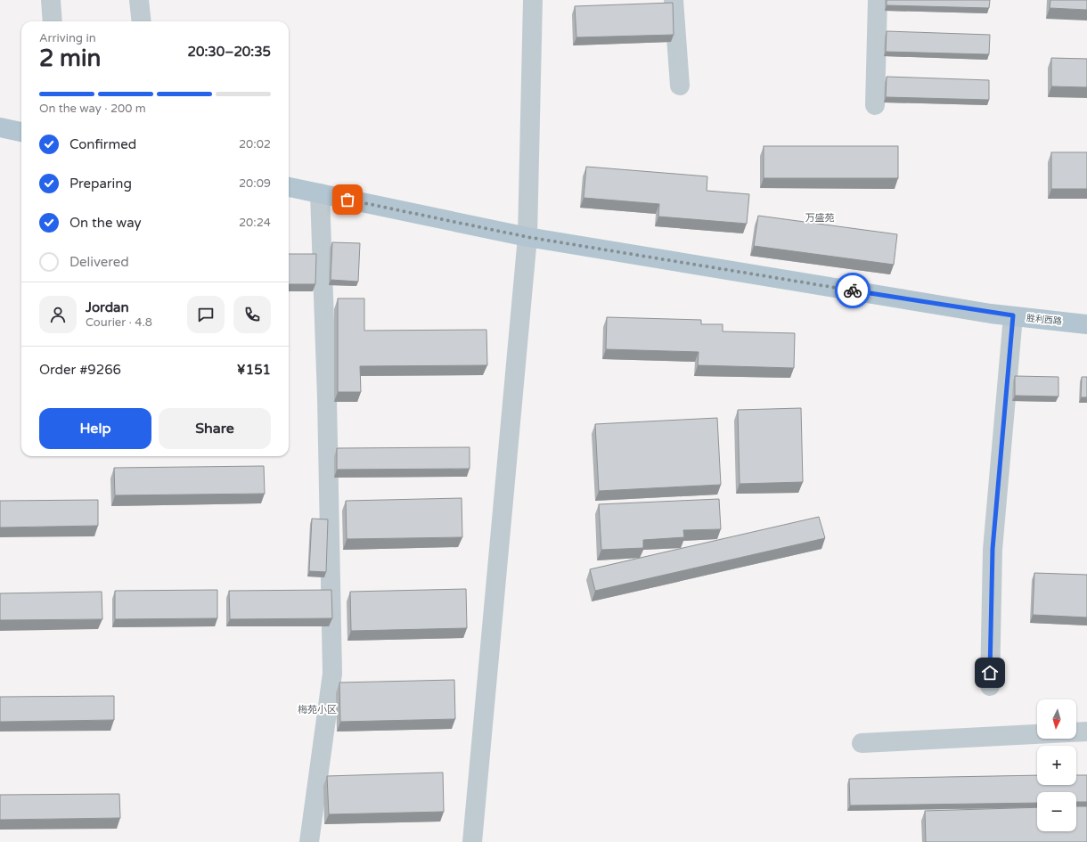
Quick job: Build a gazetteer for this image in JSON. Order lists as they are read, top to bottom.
{
  "streets": {
    "main road": ["胜利西路"]
  },
  "districts": ["万盛苑", "梅苑小区"],
  "north": "bottom",
  "page": {
    "heading": ["2 min", "Arriving in", "20:30–20:35"],
    "panel": [
      "Jordan",
      "Courier · 4.8",
      "Order #9266",
      "¥151"
    ],
    "bar": "On the way · 200 m",
    "list": [
      ["Confirmed", "20:02"],
      ["Preparing", "20:09"],
      ["On the way", "20:24"],
      "Delivered"
    ],
    "buttons": ["Help", "Share"],
    "map_buttons": ["+", "−"]
  }
}
